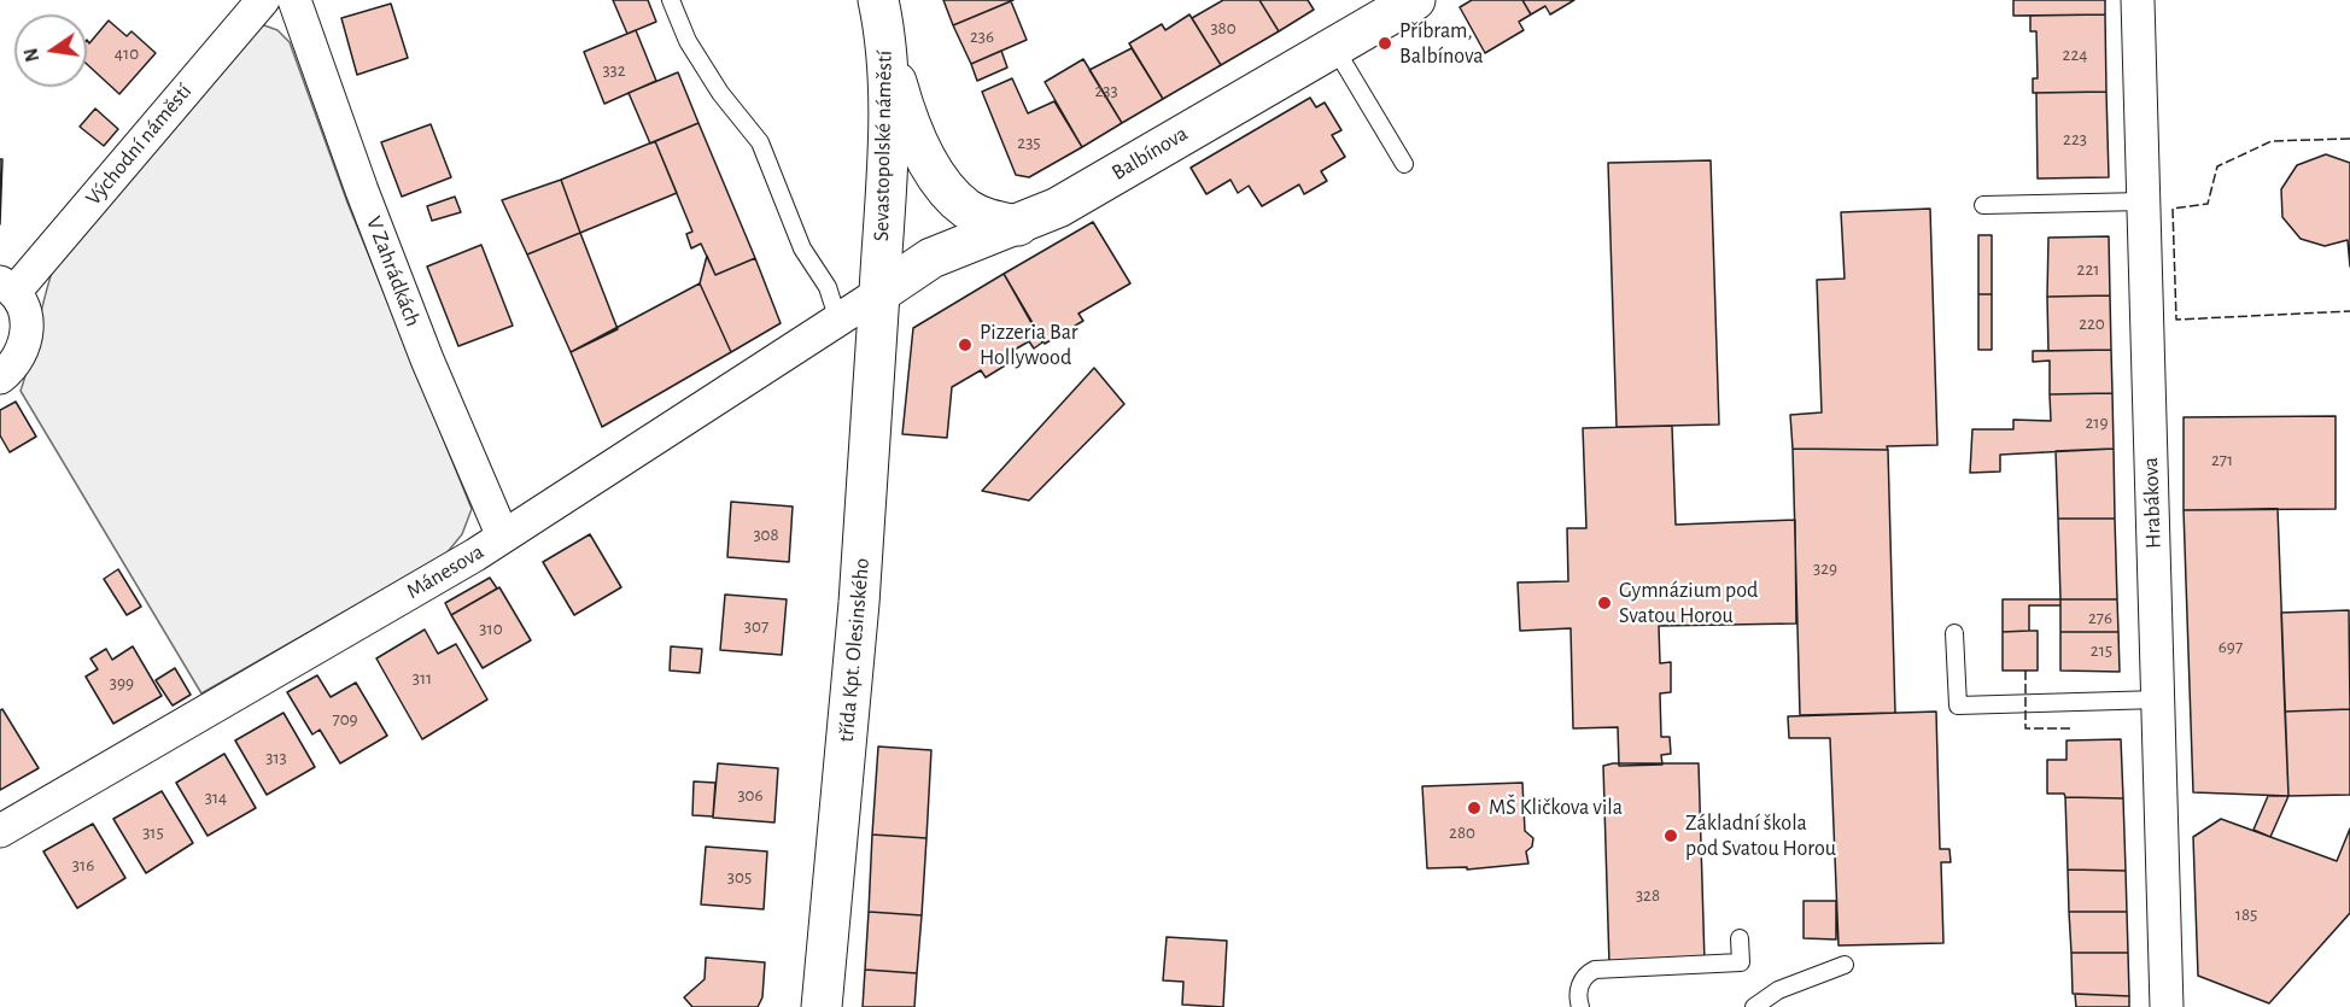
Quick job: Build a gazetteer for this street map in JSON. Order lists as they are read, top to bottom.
{
  "streets": {
    "main road": ["Sevastopolské náměstí", "Balbínova", "třída Kpt. Olesinského"],
    "street": [
      "Východní náměstí",
      "V Zahrádkách",
      "Hrabákova",
      "Mánesova"
    ]
  },
  "crossings": [
    ["Sevastopolské náměstí", "Balbínova"],
    ["Sevastopolské náměstí", "Mánesova"],
    ["Sevastopolské náměstí", "třída Kpt. Olesinského"],
    ["Balbínova", "Mánesova"],
    ["Balbínova", "třída Kpt. Olesinského"],
    ["V Zahrádkách", "Mánesova"],
    ["Mánesova", "třída Kpt. Olesinského"]
  ],
  "places": [
    "Příbram, Balbínova",
    "Pizzeria Bar Hollywood",
    "Gymnázium pod Svatou Horou",
    "MŠ Kličkova vila",
    "Základní škola pod Svatou Horou"
  ],
  "house_numbers": [
    "380",
    "236",
    "410",
    "224",
    "332",
    "233",
    "223",
    "235",
    "221",
    "220",
    "219",
    "271",
    "308",
    "329",
    "276",
    "307",
    "310",
    "697",
    "215",
    "311",
    "399",
    "709",
    "313",
    "306",
    "314",
    "315",
    "280",
    "316",
    "305",
    "328",
    "185"
  ],
  "north": "left"
}
